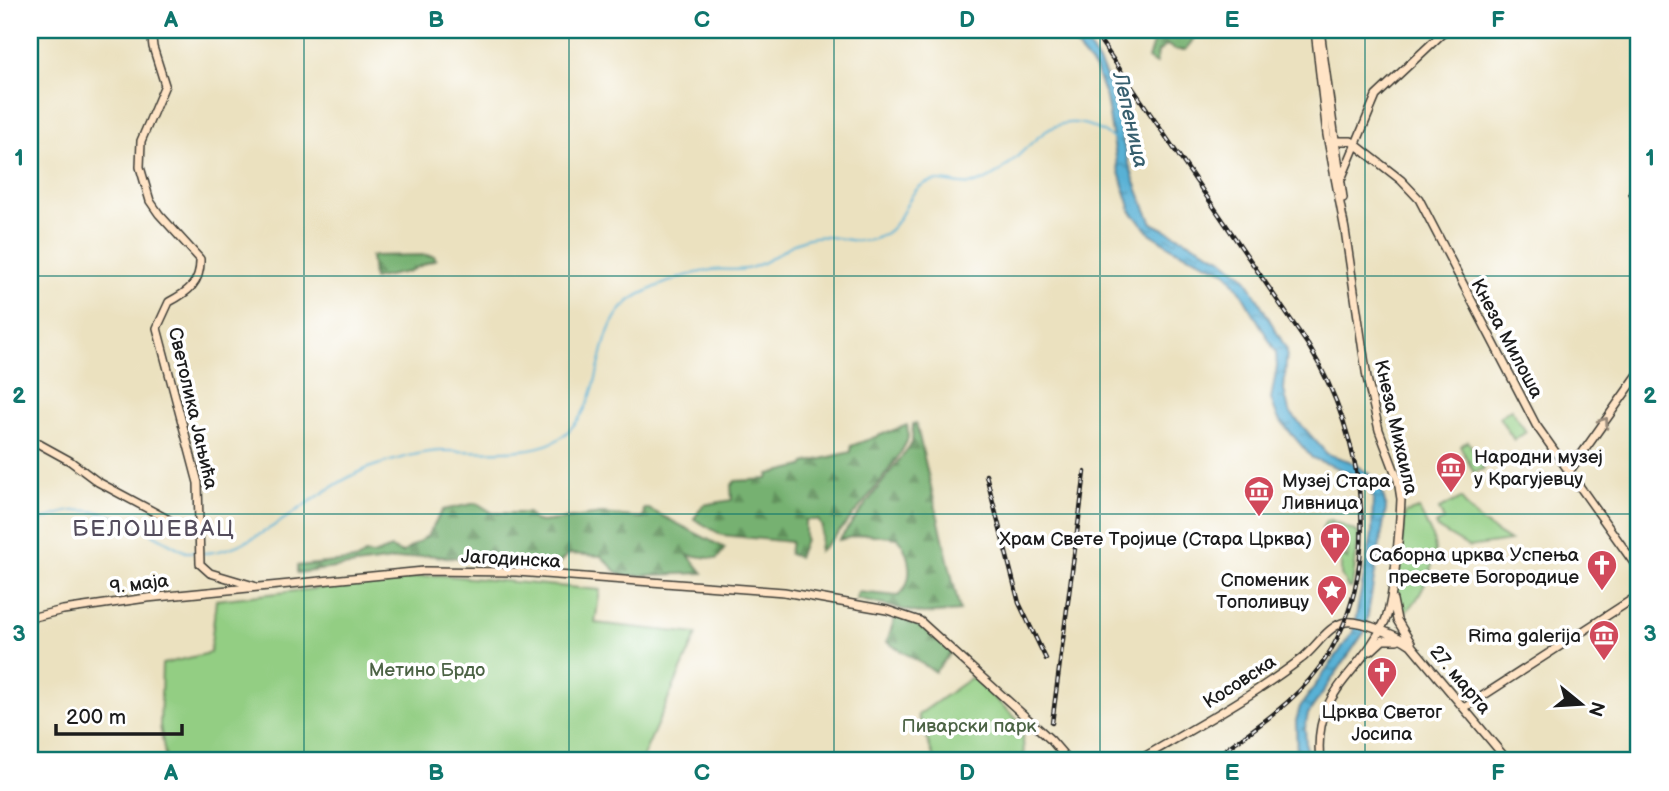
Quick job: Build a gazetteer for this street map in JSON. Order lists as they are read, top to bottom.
{
  "streets": {
    "street": [
      "Кнеза Милоша",
      "Светолика Јањића",
      "Кнеза Михаила",
      "Јагодинска",
      "9. маја",
      "27. марта",
      "Косовска"
    ]
  },
  "crossings": [
    ["Светолика Јањића", "Јагодинска"],
    ["Светолика Јањића", "9. маја"],
    ["Кнеза Михаила", "27. марта"],
    ["Јагодинска", "9. маја"],
    ["27. марта", "Косовска"]
  ],
  "districts": ["БЕЛОШЕВАЦ"],
  "water": ["Лепеница"],
  "parks": ["Метино Брдо", "Пиварски парк"],
  "places": {
    "museum": ["Народни музеј у Крагујевцу", "Музеј Стара Ливница", "Rima galerija"],
    "church": ["Храм Свете Тројице (Стара Црква)", "Саборна црква Успења пресвете Богородице", "Црква Светог Јосипа"],
    "place": ["Споменик Тополивцу"]
  },
  "scale_bar": "200 m",
  "north": "right",
  "grid": {
    "columns": [
      "A",
      "B",
      "C",
      "D",
      "E",
      "F"
    ],
    "rows": ["1", "2", "3"]
  }
}
